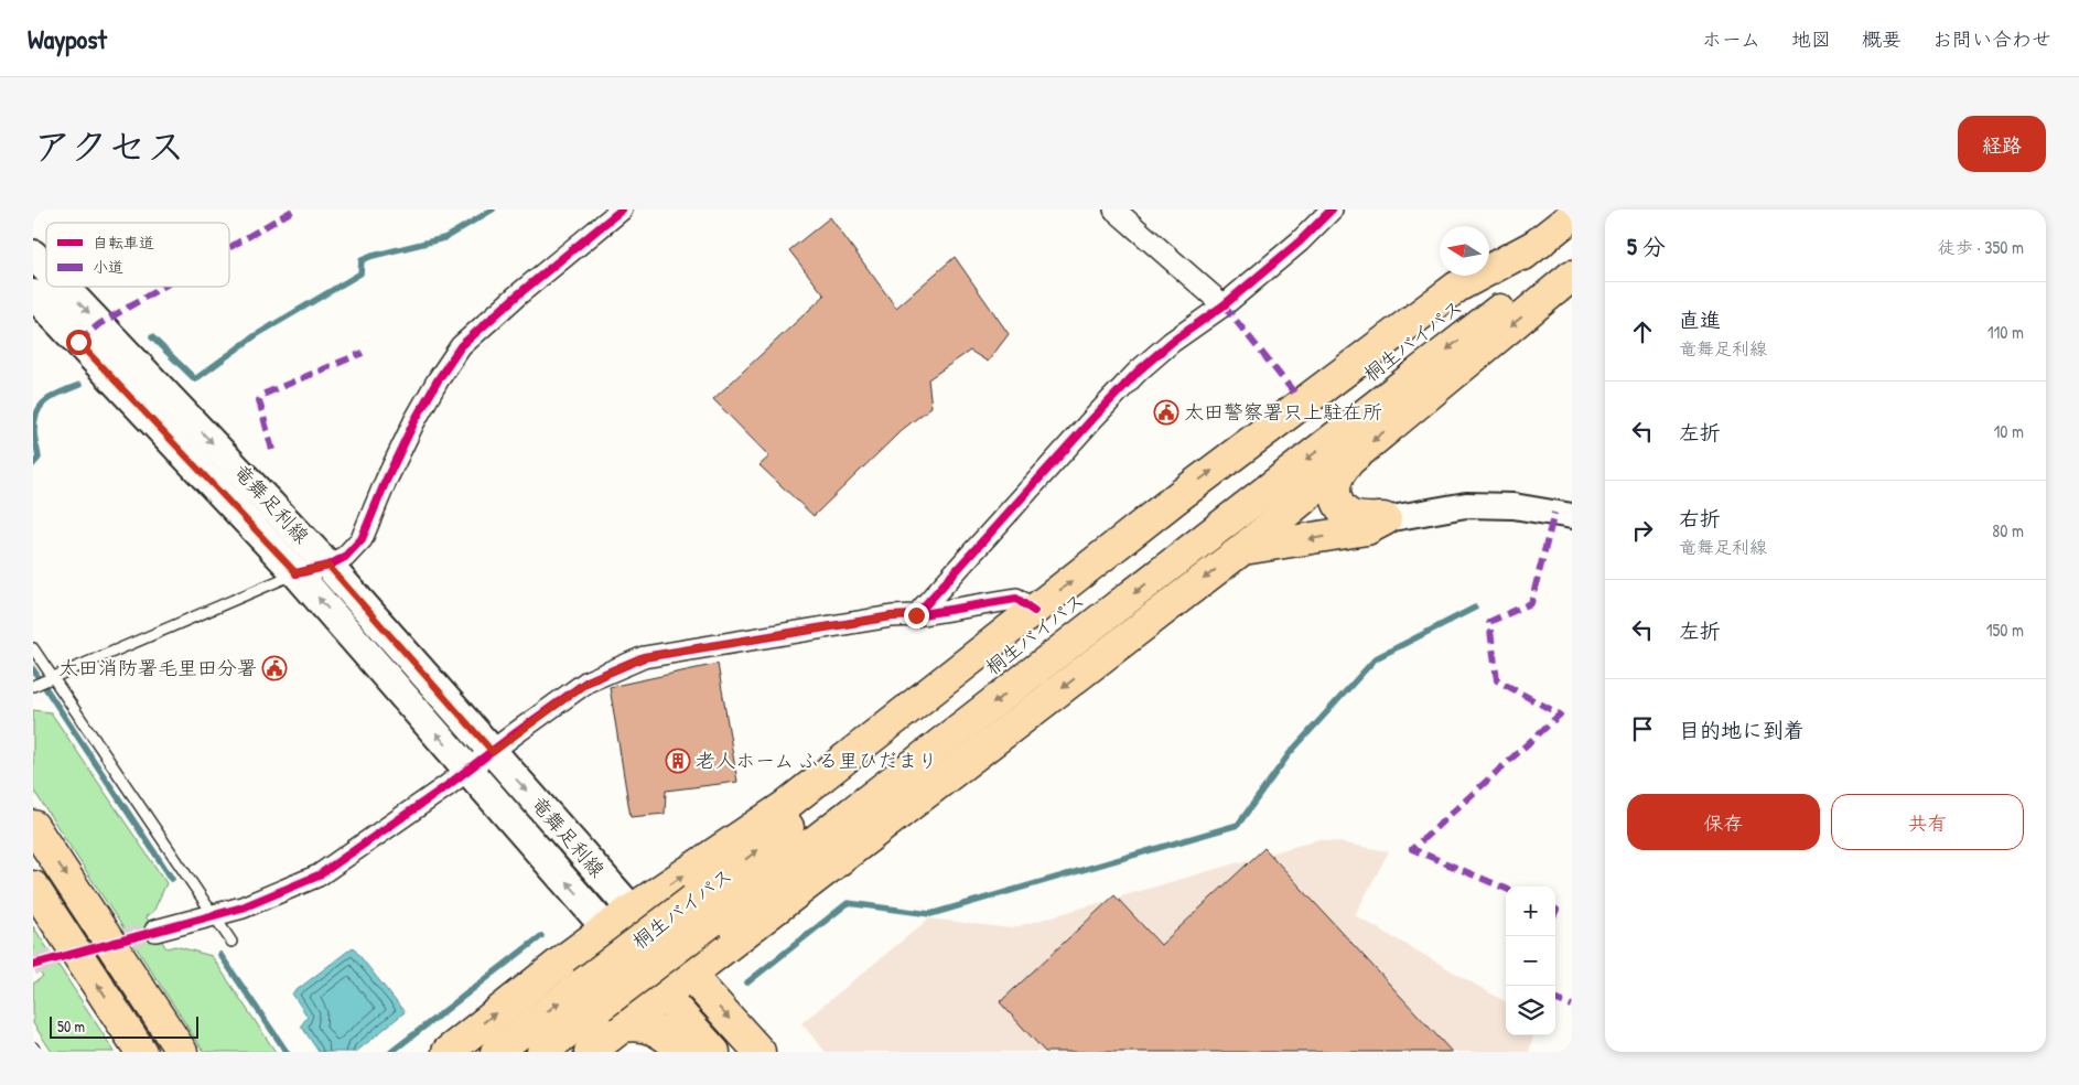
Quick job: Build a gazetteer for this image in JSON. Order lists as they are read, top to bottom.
{
  "streets": {
    "highway": ["桐生バイパス"],
    "main road": ["竜舞足利線"]
  },
  "places": {
    "public building": ["太田警察署只上駐在所", "太田消防署毛里田分署"],
    "building": ["老人ホーム ふる里ひだまり"]
  },
  "legend": ["自転車道", "小道"],
  "scale_bar": "50 m",
  "north": "left",
  "page": {
    "header": "Waypost",
    "nav": [
      "ホーム",
      "地図",
      "概要",
      "お問い合わせ"
    ],
    "title": "アクセス",
    "buttons": [
      "経路",
      ["保存", "共有"]
    ],
    "heading": ["5 分", "徒歩 · 350 m"],
    "list": [
      ["直進", "竜舞足利線", "110 m"],
      ["左折", "10 m"],
      ["右折", "竜舞足利線", "80 m"],
      ["左折", "150 m"],
      "目的地に到着"
    ],
    "map_buttons": ["+", "−"],
    "scale": "50 m"
  }
}
